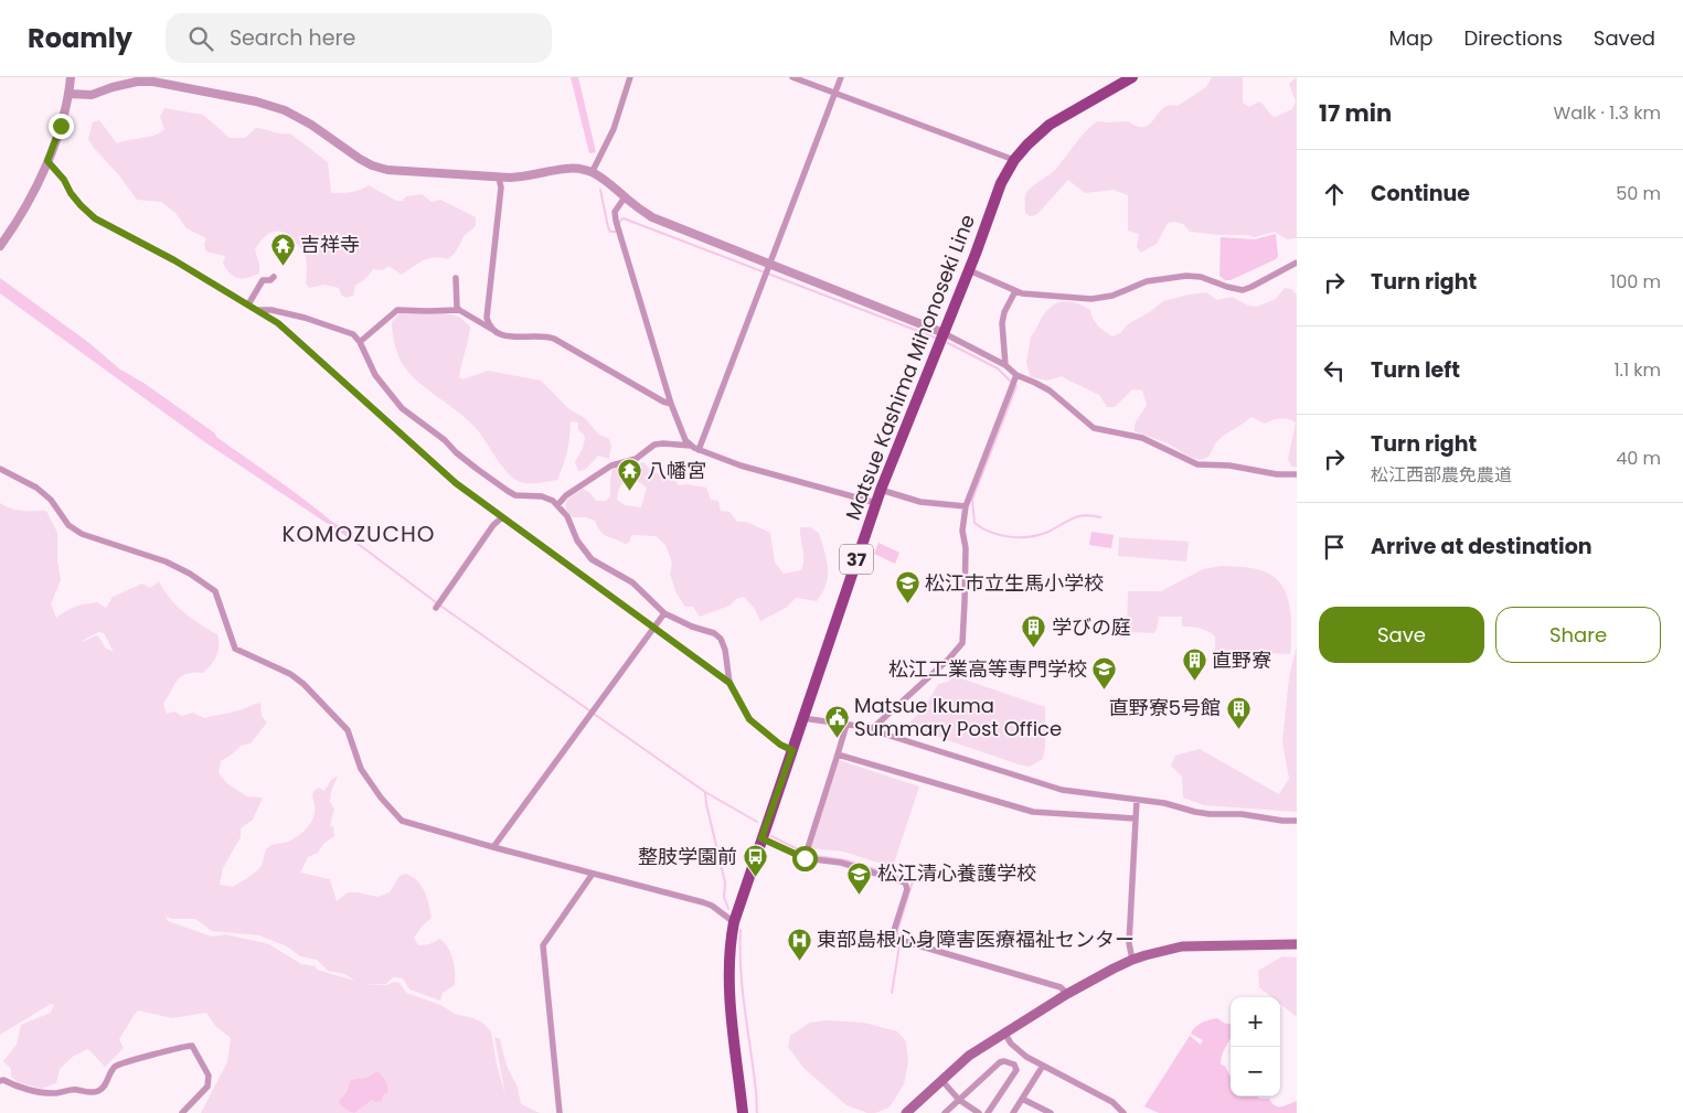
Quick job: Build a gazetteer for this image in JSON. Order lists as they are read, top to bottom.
{
  "streets": {
    "main road": ["Matsue Kashima Mihonoseki Line", "37"]
  },
  "districts": ["KOMOZUCHO"],
  "places": {
    "temple": ["吉祥寺", "八幡宮"],
    "school or university": ["松江市立生馬小学校", "松江工業高等専門学校", "松江清心養護学校"],
    "building": ["学びの庭", "直野寮", "直野寮5号館"],
    "public building": ["Matsue Ikuma Summary Post Office"],
    "bus stop": ["整肢学園前"],
    "hospital": ["東部島根心身障害医療福祉センター"]
  },
  "page": {
    "header": "Roamly",
    "search": "Search here",
    "nav": ["Map", "Directions", "Saved"],
    "heading": ["17 min", "Walk · 1.3 km"],
    "list": [
      ["Continue", "50 m"],
      ["Turn right", "100 m"],
      ["Turn left", "1.1 km"],
      ["Turn right", "松江西部農免農道", "40 m"],
      "Arrive at destination"
    ],
    "buttons": ["Save", "Share"],
    "map_buttons": ["+", "−"]
  }
}
